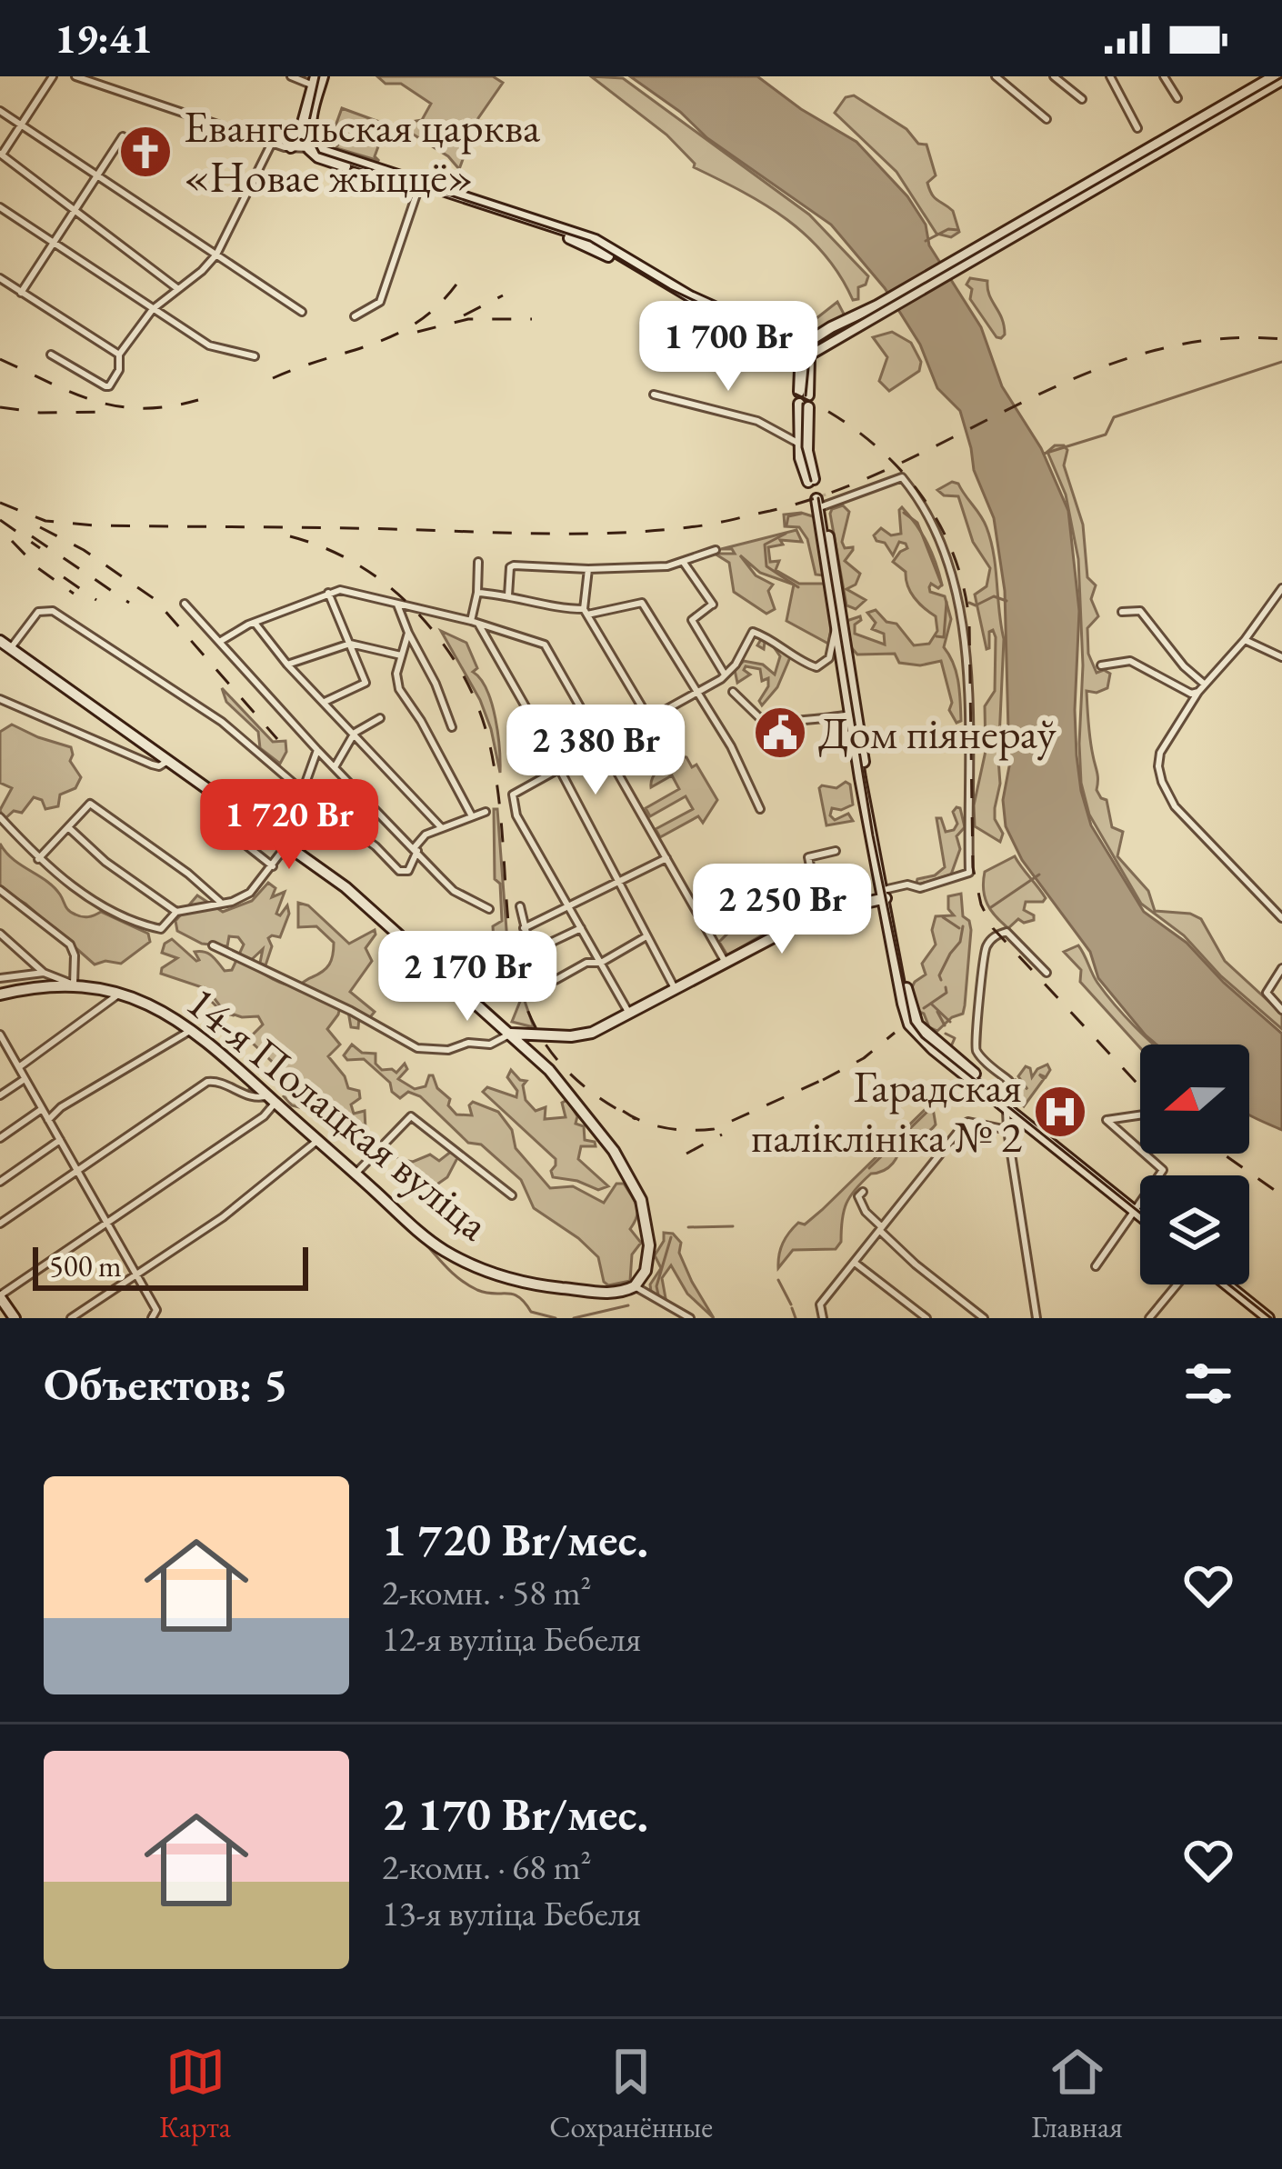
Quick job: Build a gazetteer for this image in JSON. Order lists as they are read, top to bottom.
{
  "streets": {
    "main road": ["14-я Полацкая вуліца"]
  },
  "places": {
    "church": ["Евангельская царква «Новае жыццё»"],
    "public building": ["Дом піянераў"],
    "hospital": ["Гарадская паліклініка № 2"]
  },
  "scale_bar": "500 m",
  "north": "left",
  "page": {
    "status": "19:41",
    "price": [
      "1 700 Br",
      "2 380 Br",
      "1 720 Br",
      "2 250 Br",
      "2 170 Br"
    ],
    "scale": "500 m",
    "heading": "Объектов: 5",
    "list": [
      {
        "name": "1 720 Br/мес.",
        "note": "2-комн. · 58 m² · 12-я вуліца Бебеля"
      },
      {
        "name": "2 170 Br/мес.",
        "note": "2-комн. · 68 m² · 13-я вуліца Бебеля"
      }
    ],
    "tabs": ["Карта", "Сохранённые", "Главная"]
  }
}
